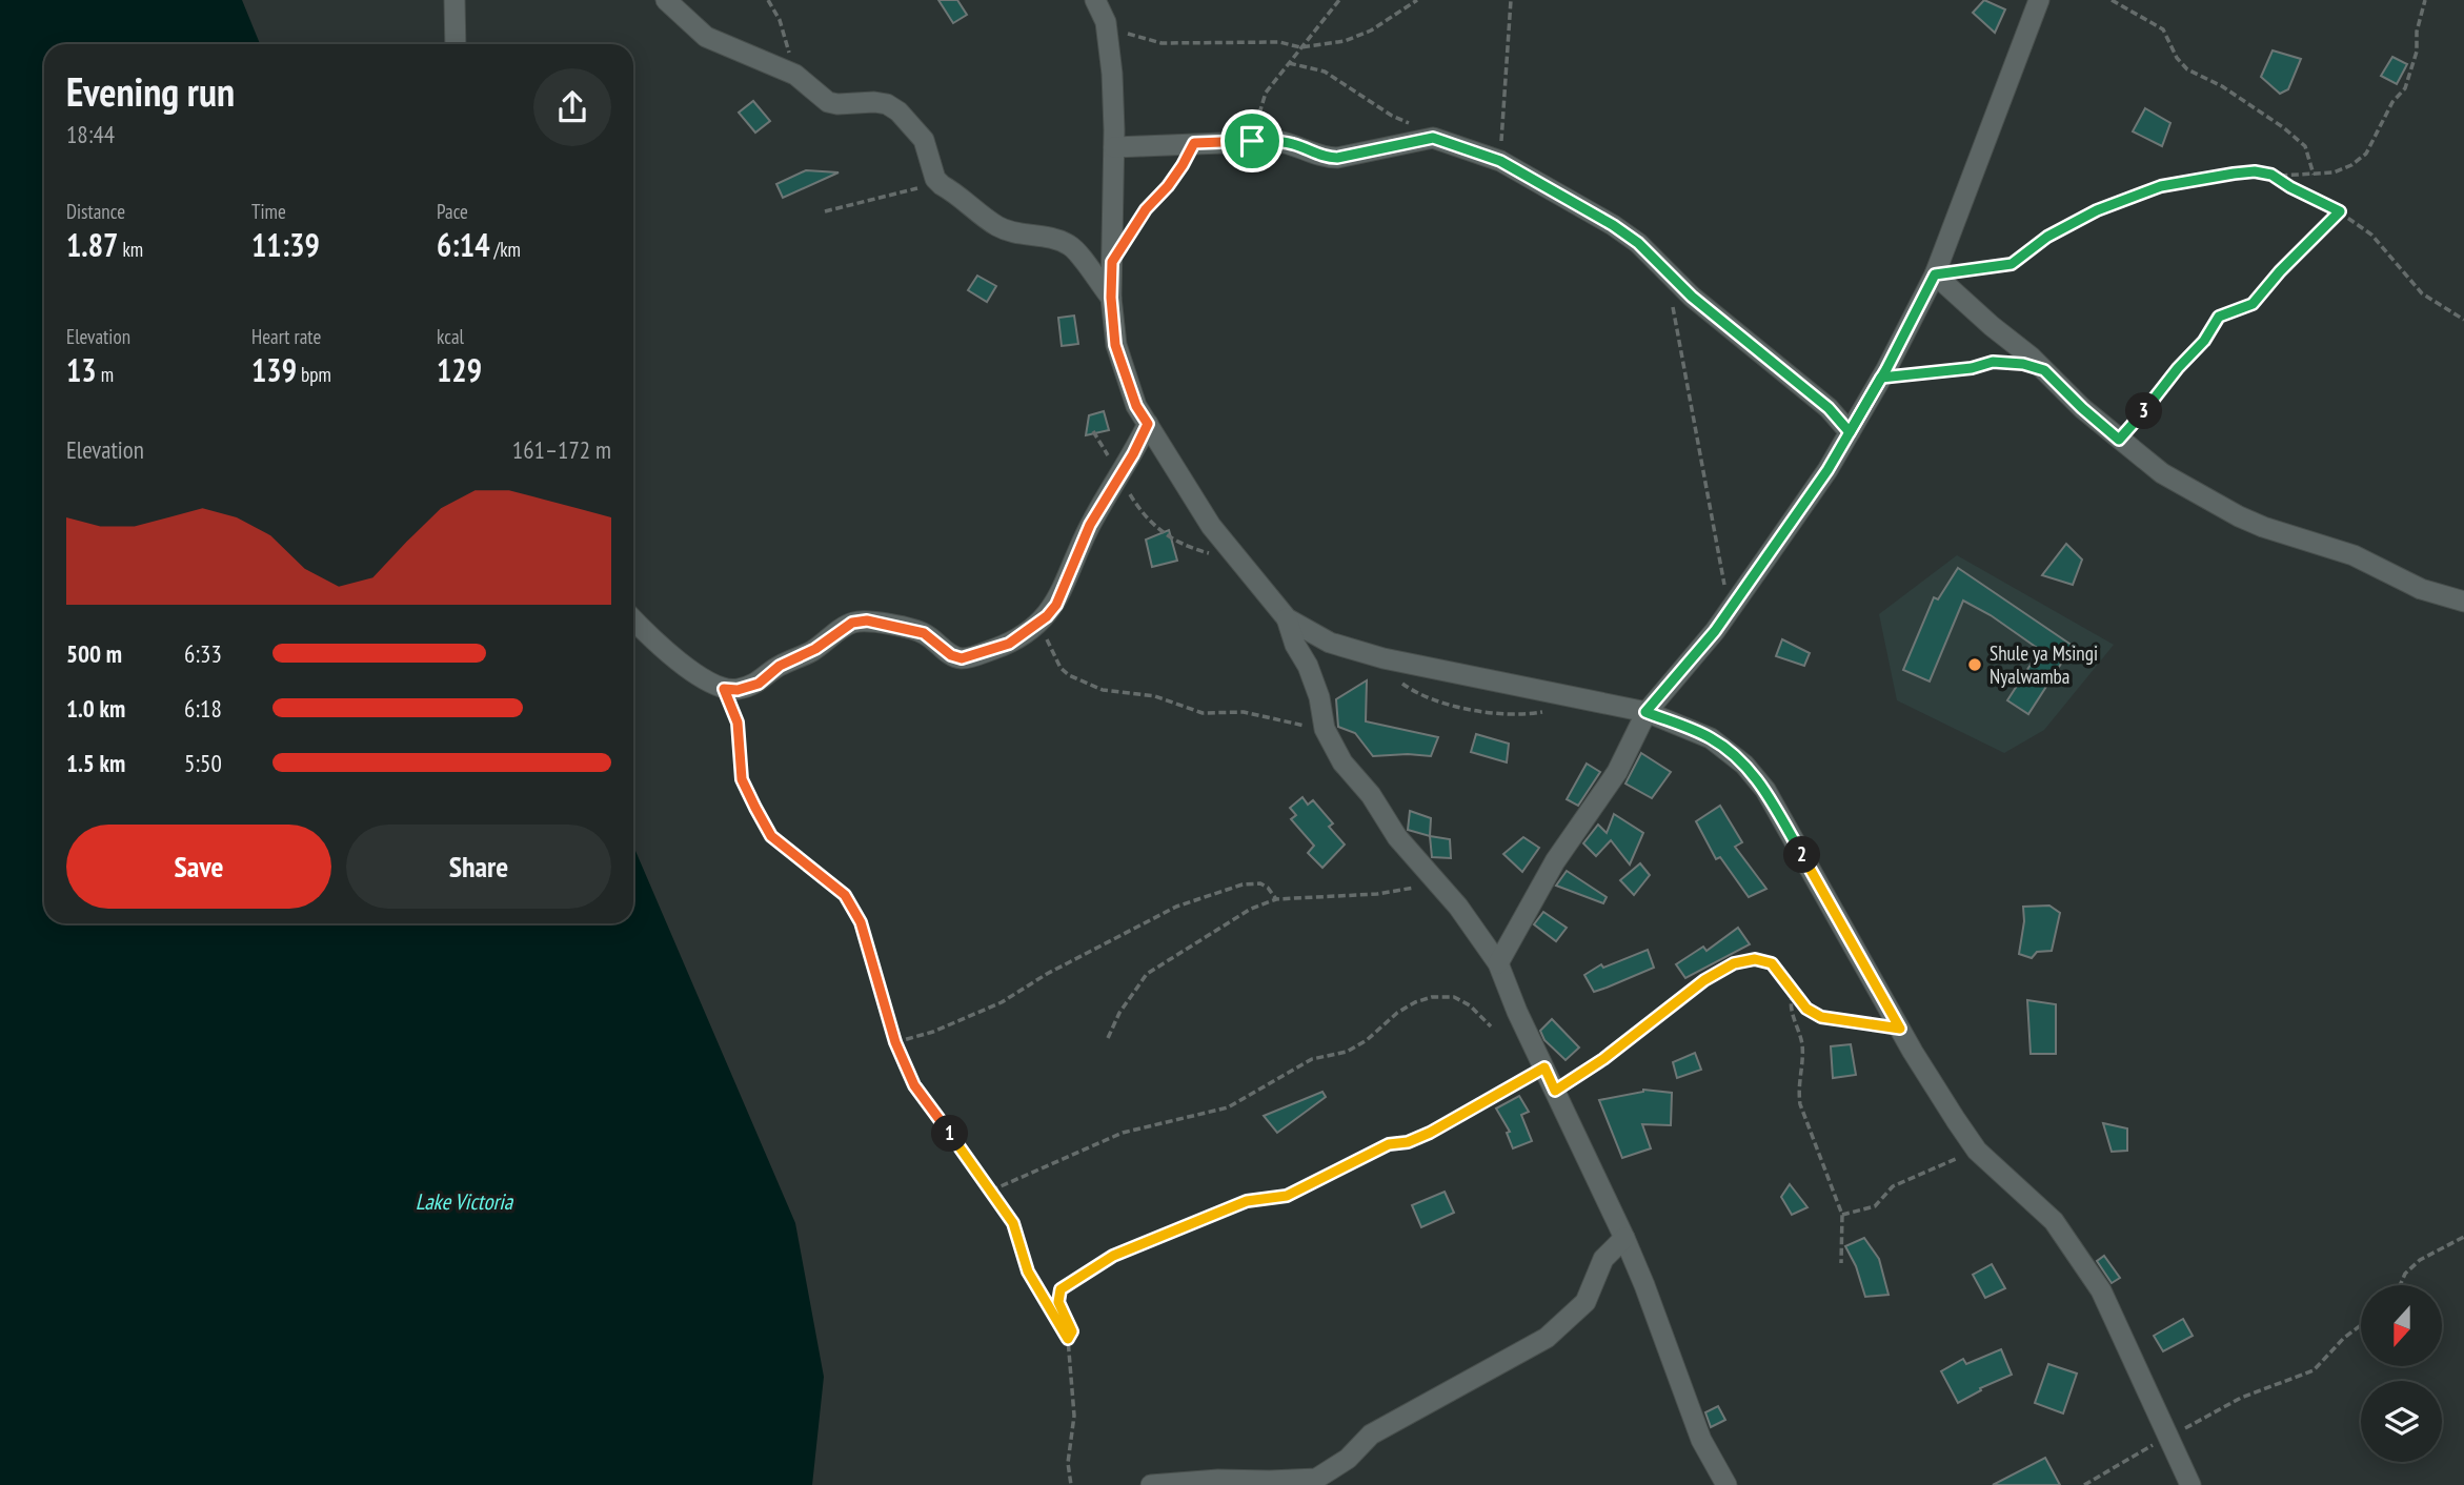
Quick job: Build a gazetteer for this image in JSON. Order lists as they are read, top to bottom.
{
  "water": ["Lake Victoria"],
  "places": ["Shule ya Msingi Nyalwamba"],
  "north": "bottom",
  "page": {
    "heading": ["Evening run", "18:44"],
    "stats": [
      ["Distance", "1.87 km"],
      ["Time", "11:39"],
      ["Pace", "6:14 /km"],
      ["Elevation", "13 m"],
      ["Heart rate", "139 bpm"],
      ["kcal", "129"]
    ],
    "pins": ["3", "2", "1"],
    "chart": ["Elevation", "161–172 m"],
    "list": [
      {
        "name": "500 m",
        "note": "6:33"
      },
      {
        "name": "1.0 km",
        "note": "6:18"
      },
      {
        "name": "1.5 km",
        "note": "5:50"
      }
    ],
    "buttons": ["Save", "Share"]
  }
}
